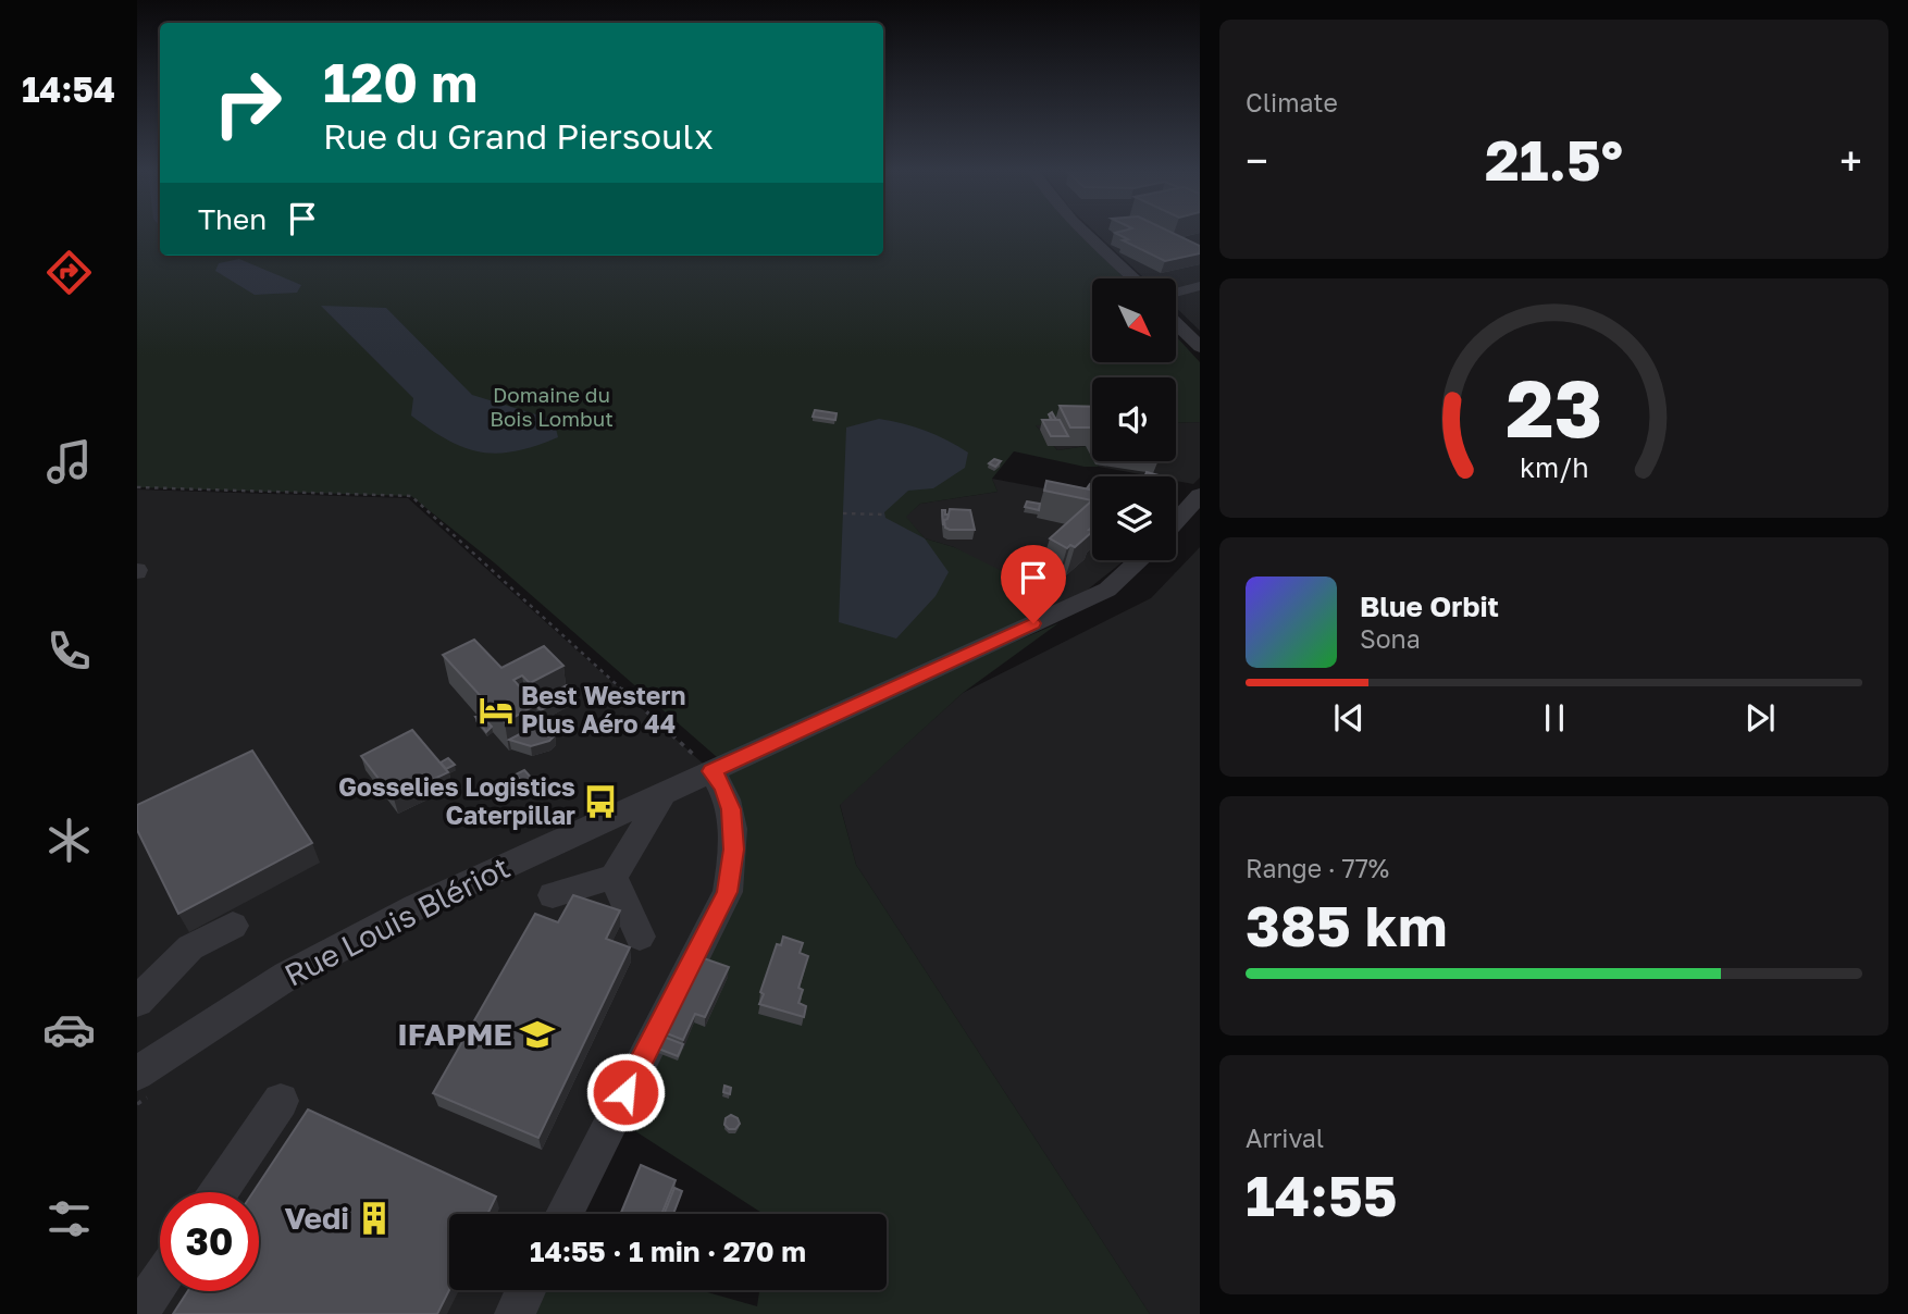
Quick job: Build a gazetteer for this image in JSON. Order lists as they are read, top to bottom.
{
  "streets": {
    "street": ["Rue Louis Blériot"]
  },
  "parks": ["Domaine du Bois Lombut"],
  "places": {
    "hotel": ["Best Western Plus Aéro 44"],
    "bus stop": ["Gosselies Logistics Caterpillar"],
    "school or university": ["IFAPME"],
    "building": ["Vedi"]
  },
  "north": "bottom right",
  "page": {
    "tabs": "14:54",
    "tile": [
      "Climate",
      ["Range · 77%", "385 km"],
      ["Arrival", "14:55"]
    ],
    "turn": ["120 m", "Rue du Grand Piersoulx"],
    "heat": ["−", "21.5°", "+"],
    "then": "Then",
    "song": ["Blue Orbit", "Sona"],
    "limit": "30",
    "trip": "14:55 · 1 min · 270 m",
    "gauge": ["23", "km/h"]
  }
}
